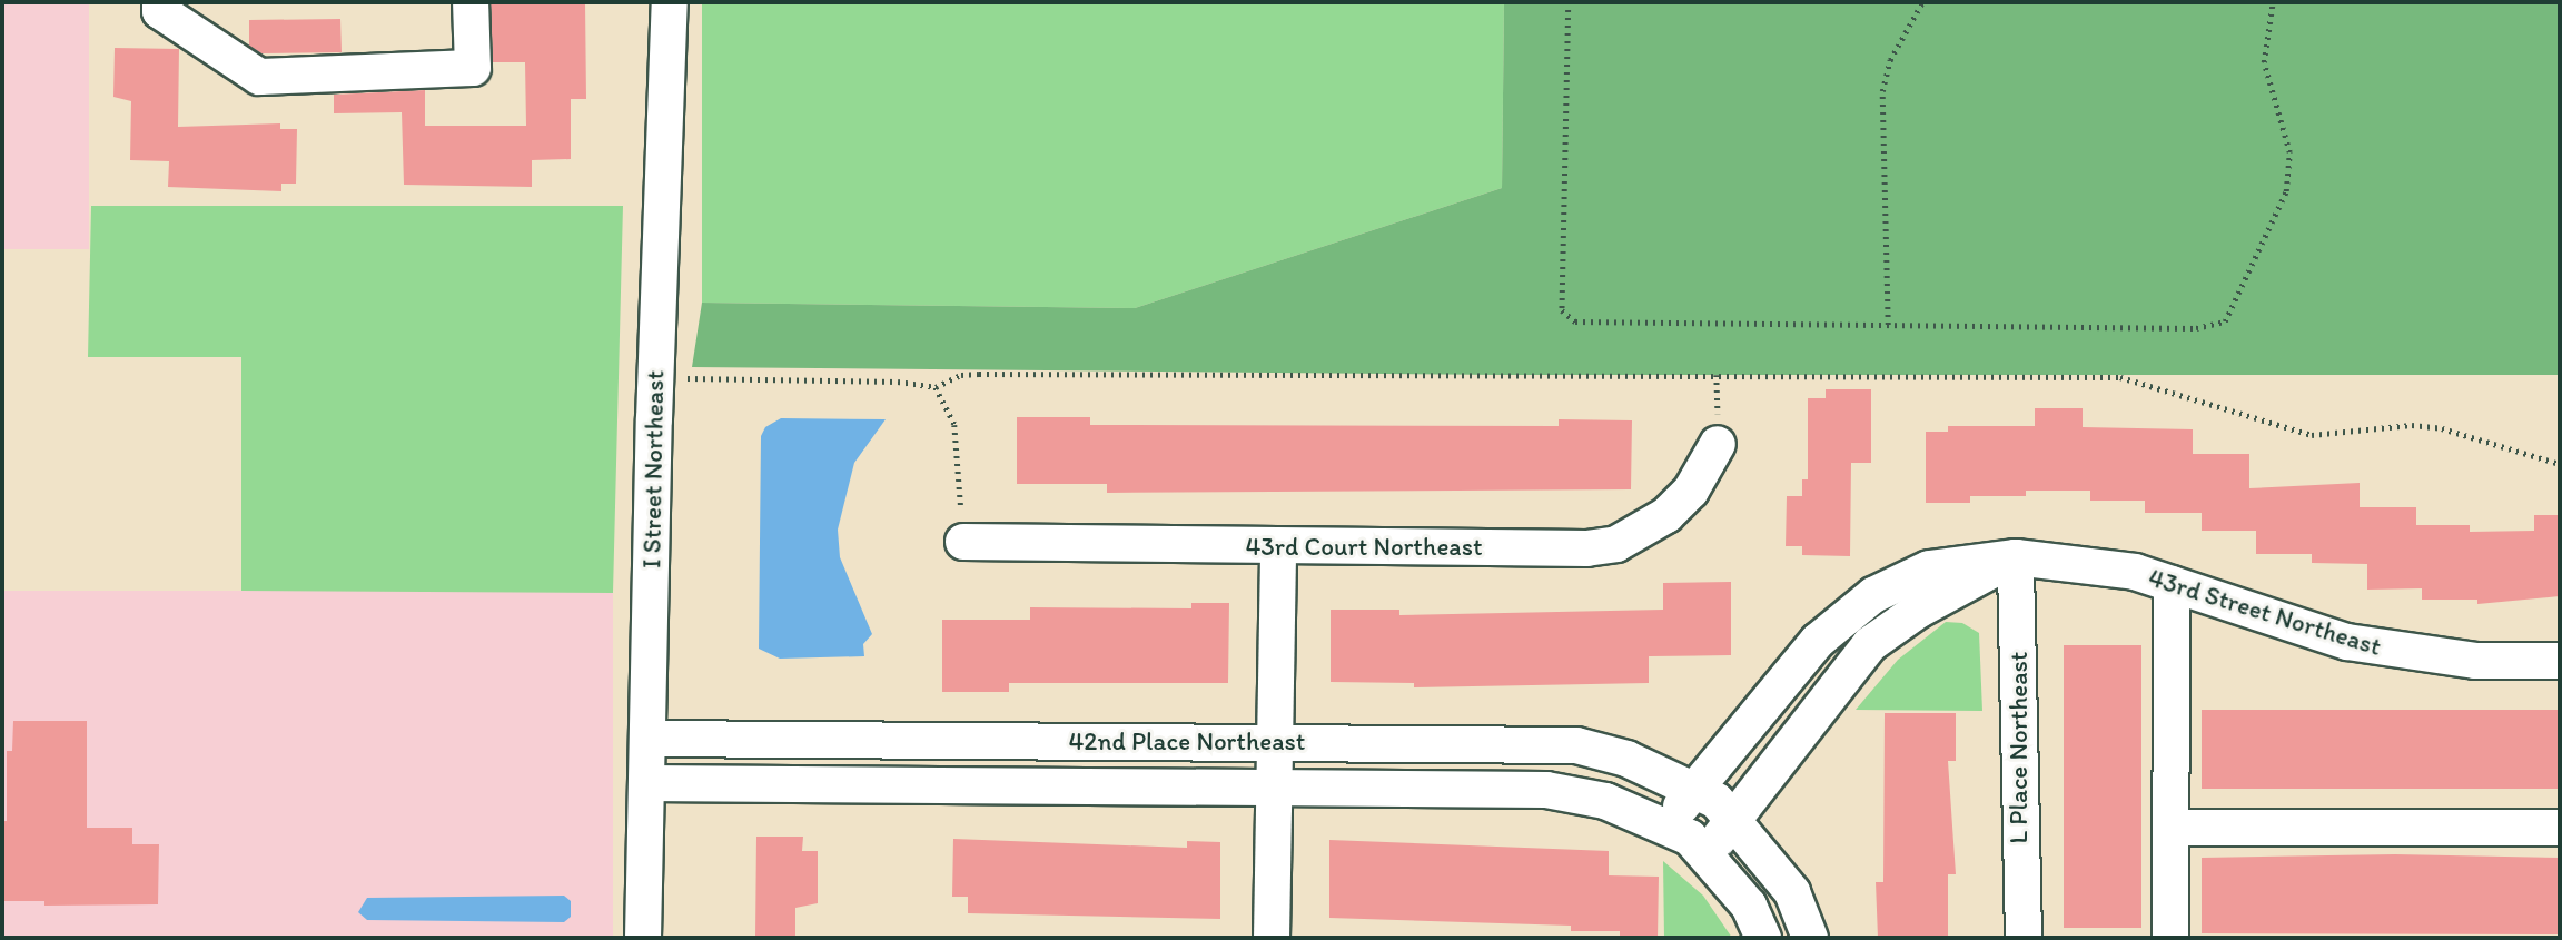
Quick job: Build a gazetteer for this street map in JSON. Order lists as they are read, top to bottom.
{
  "streets": {
    "street": [
      "I Street Northeast",
      "43rd Court Northeast",
      "43rd Street Northeast",
      "42nd Place Northeast",
      "L Place Northeast"
    ]
  },
  "crossings": [
    ["I Street Northeast", "42nd Place Northeast"],
    ["43rd Street Northeast", "42nd Place Northeast"],
    ["43rd Street Northeast", "L Place Northeast"]
  ]
}
